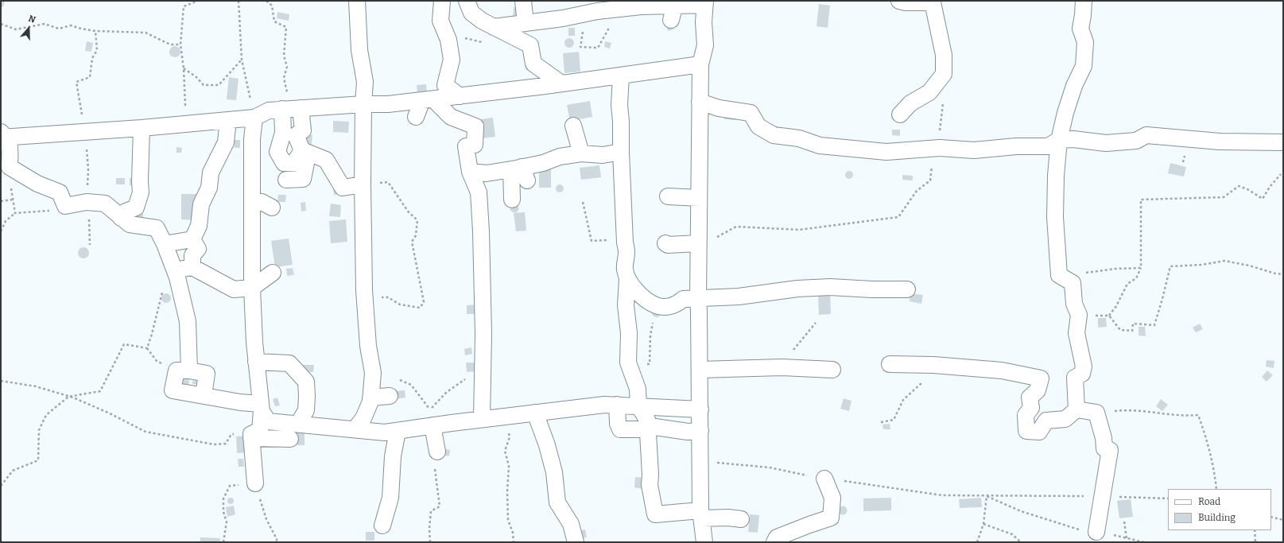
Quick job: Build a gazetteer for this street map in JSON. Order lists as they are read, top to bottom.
{
  "legend": ["Road", "Building"],
  "north": "top"
}
